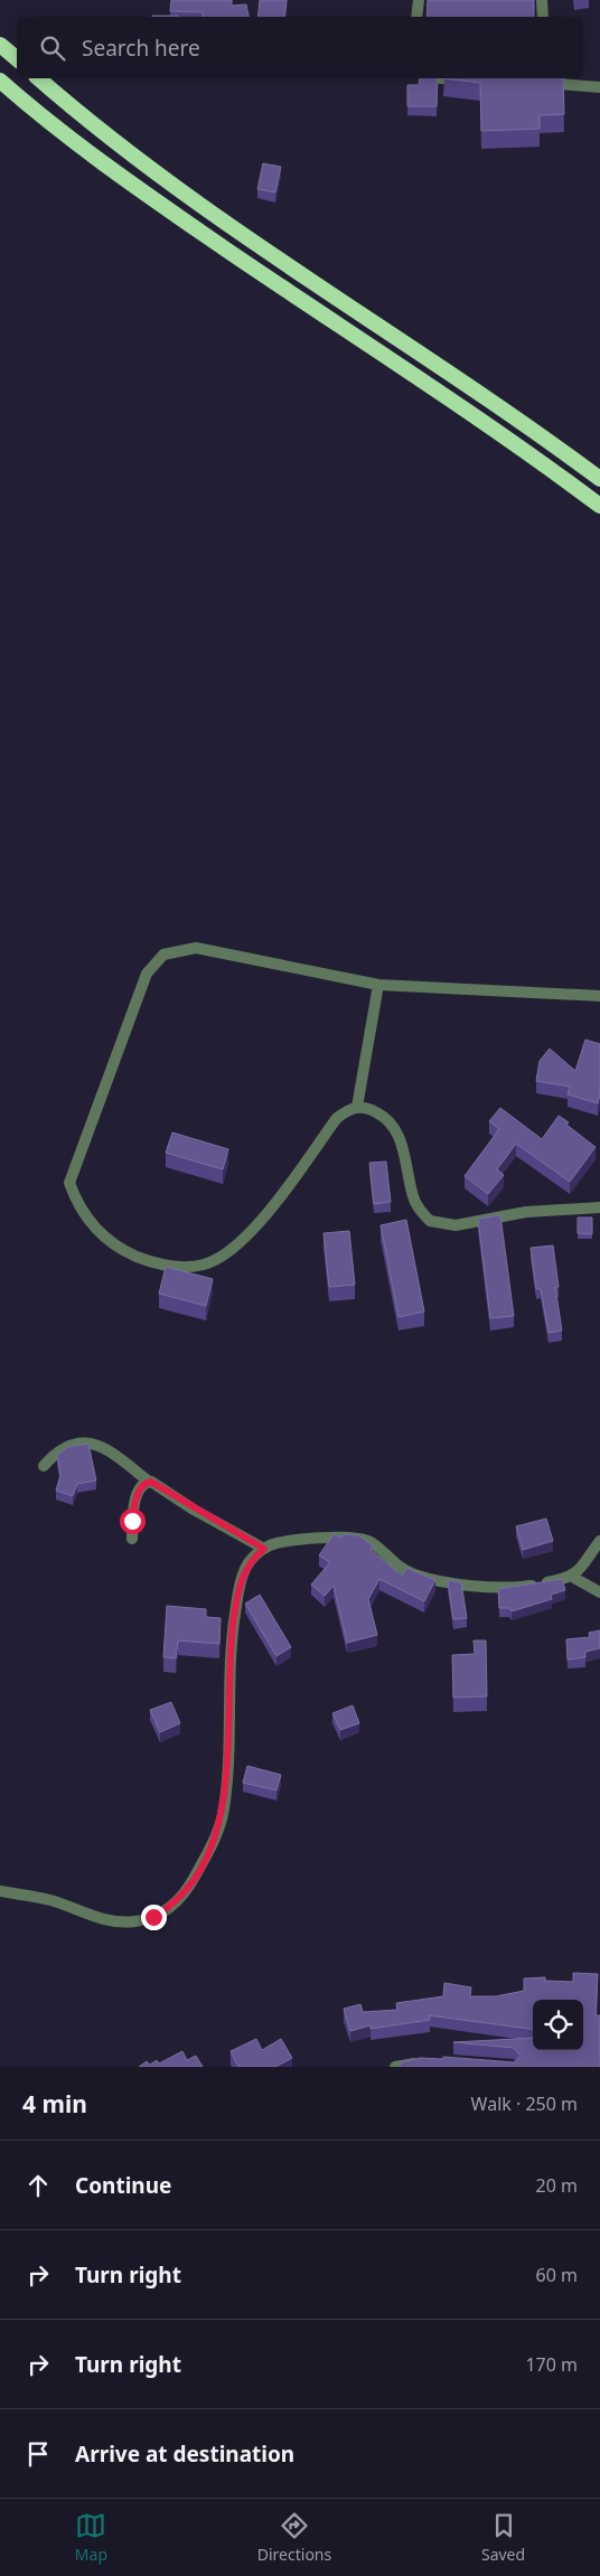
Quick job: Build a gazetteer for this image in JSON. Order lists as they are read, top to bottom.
{
  "page": {
    "search": "Search here",
    "heading": ["4 min", "Walk · 250 m"],
    "list": [
      ["Continue", "20 m"],
      ["Turn right", "60 m"],
      ["Turn right", "170 m"],
      "Arrive at destination"
    ],
    "nav": ["Map", "Directions", "Saved"]
  }
}
